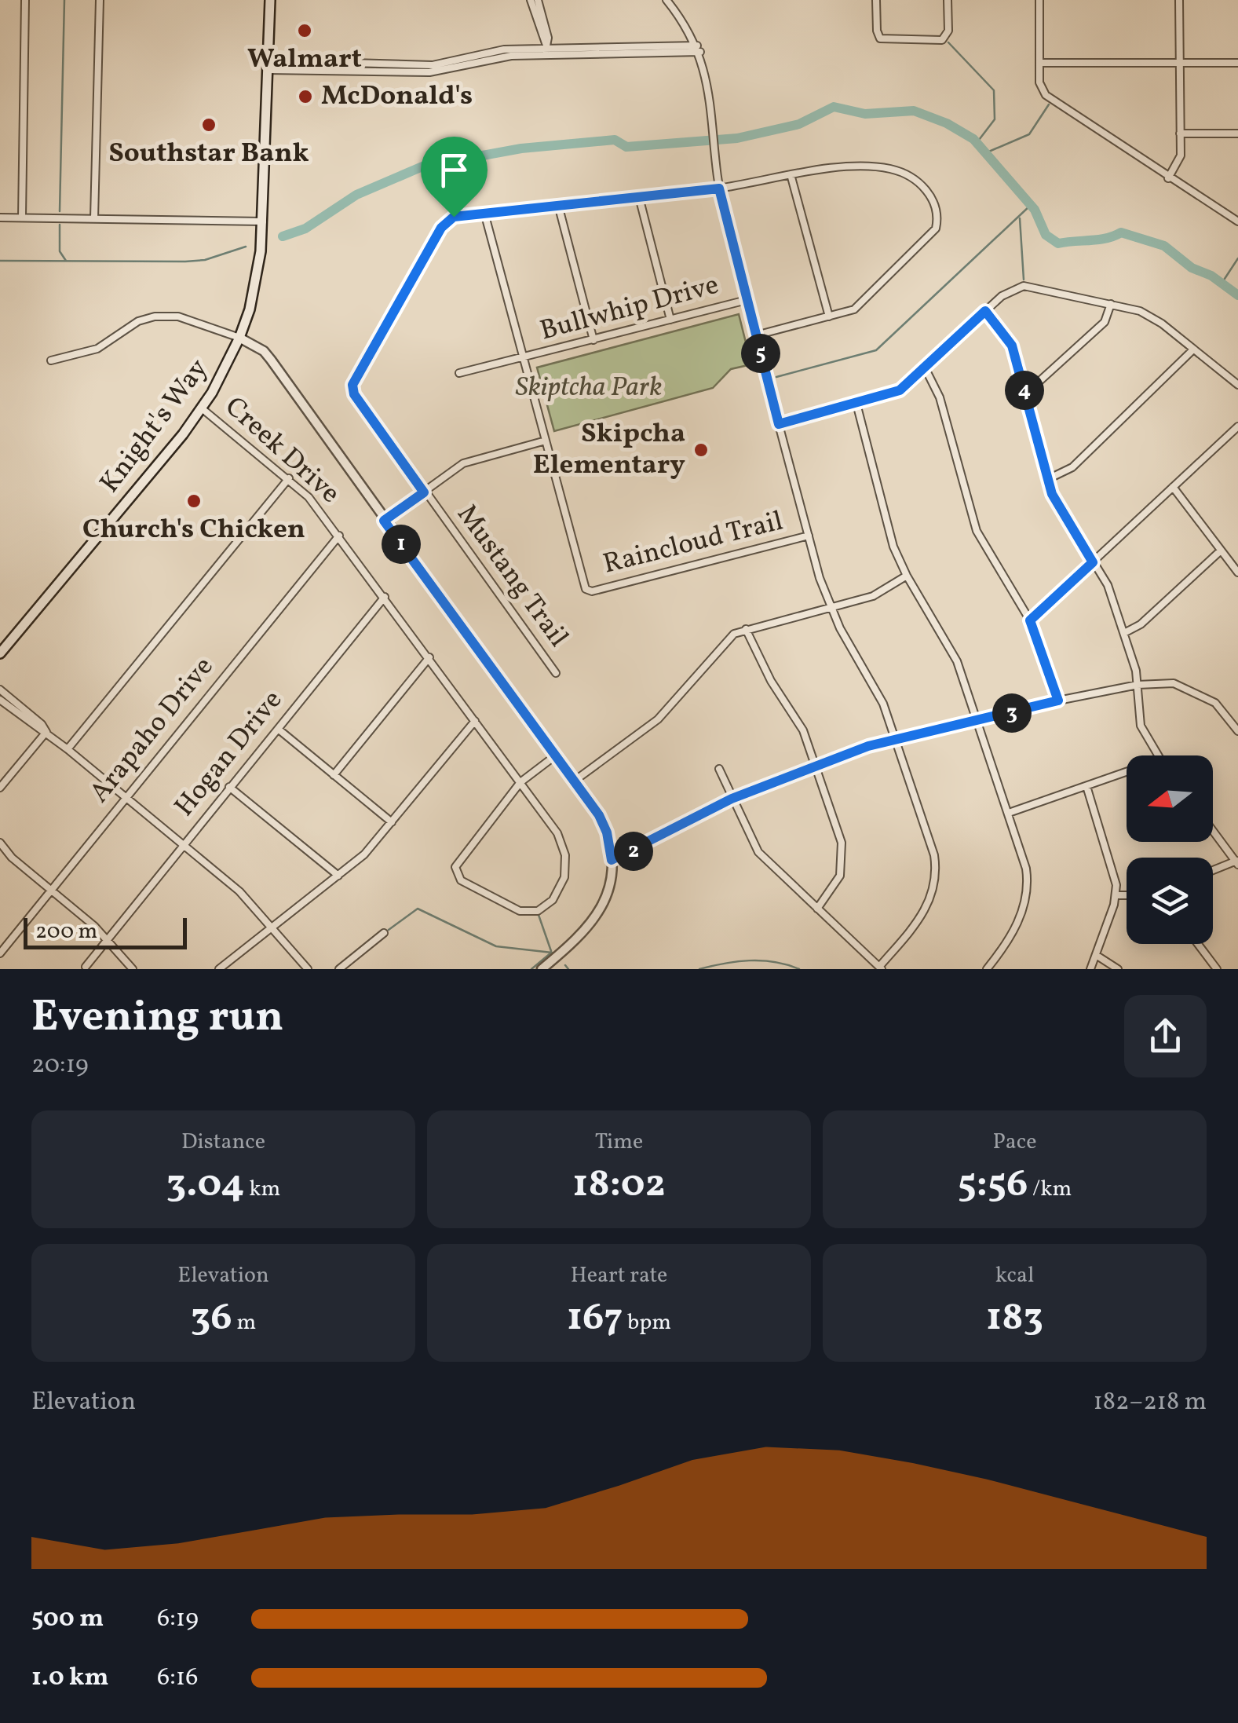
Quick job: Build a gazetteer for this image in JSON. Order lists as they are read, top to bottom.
{
  "streets": {
    "main road": ["Knight's Way"],
    "street": [
      "Bullwhip Drive",
      "Creek Drive",
      "Raincloud Trail",
      "Mustang Trail",
      "Arapaho Drive",
      "Hogan Drive"
    ]
  },
  "crossings": [
    ["Knight's Way", "Creek Drive"],
    ["Creek Drive", "Arapaho Drive"],
    ["Creek Drive", "Hogan Drive"]
  ],
  "parks": ["Skiptcha Park"],
  "places": [
    "Walmart",
    "McDonald's",
    "Southstar Bank",
    "Skipcha Elementary",
    "Church's Chicken"
  ],
  "scale_bar": "200 m",
  "north": "left",
  "page": {
    "pins": [
      "5",
      "4",
      "1",
      "3",
      "2"
    ],
    "scale": "200 m",
    "heading": ["Evening run", "20:19"],
    "stats": [
      ["Distance", "3.04 km"],
      ["Time", "18:02"],
      ["Pace", "5:56 /km"],
      ["Elevation", "36 m"],
      ["Heart rate", "167 bpm"],
      ["kcal", "183"]
    ],
    "chart": ["Elevation", "182–218 m"],
    "list": [
      {
        "name": "500 m",
        "note": "6:19"
      },
      {
        "name": "1.0 km",
        "note": "6:16"
      }
    ]
  }
}
